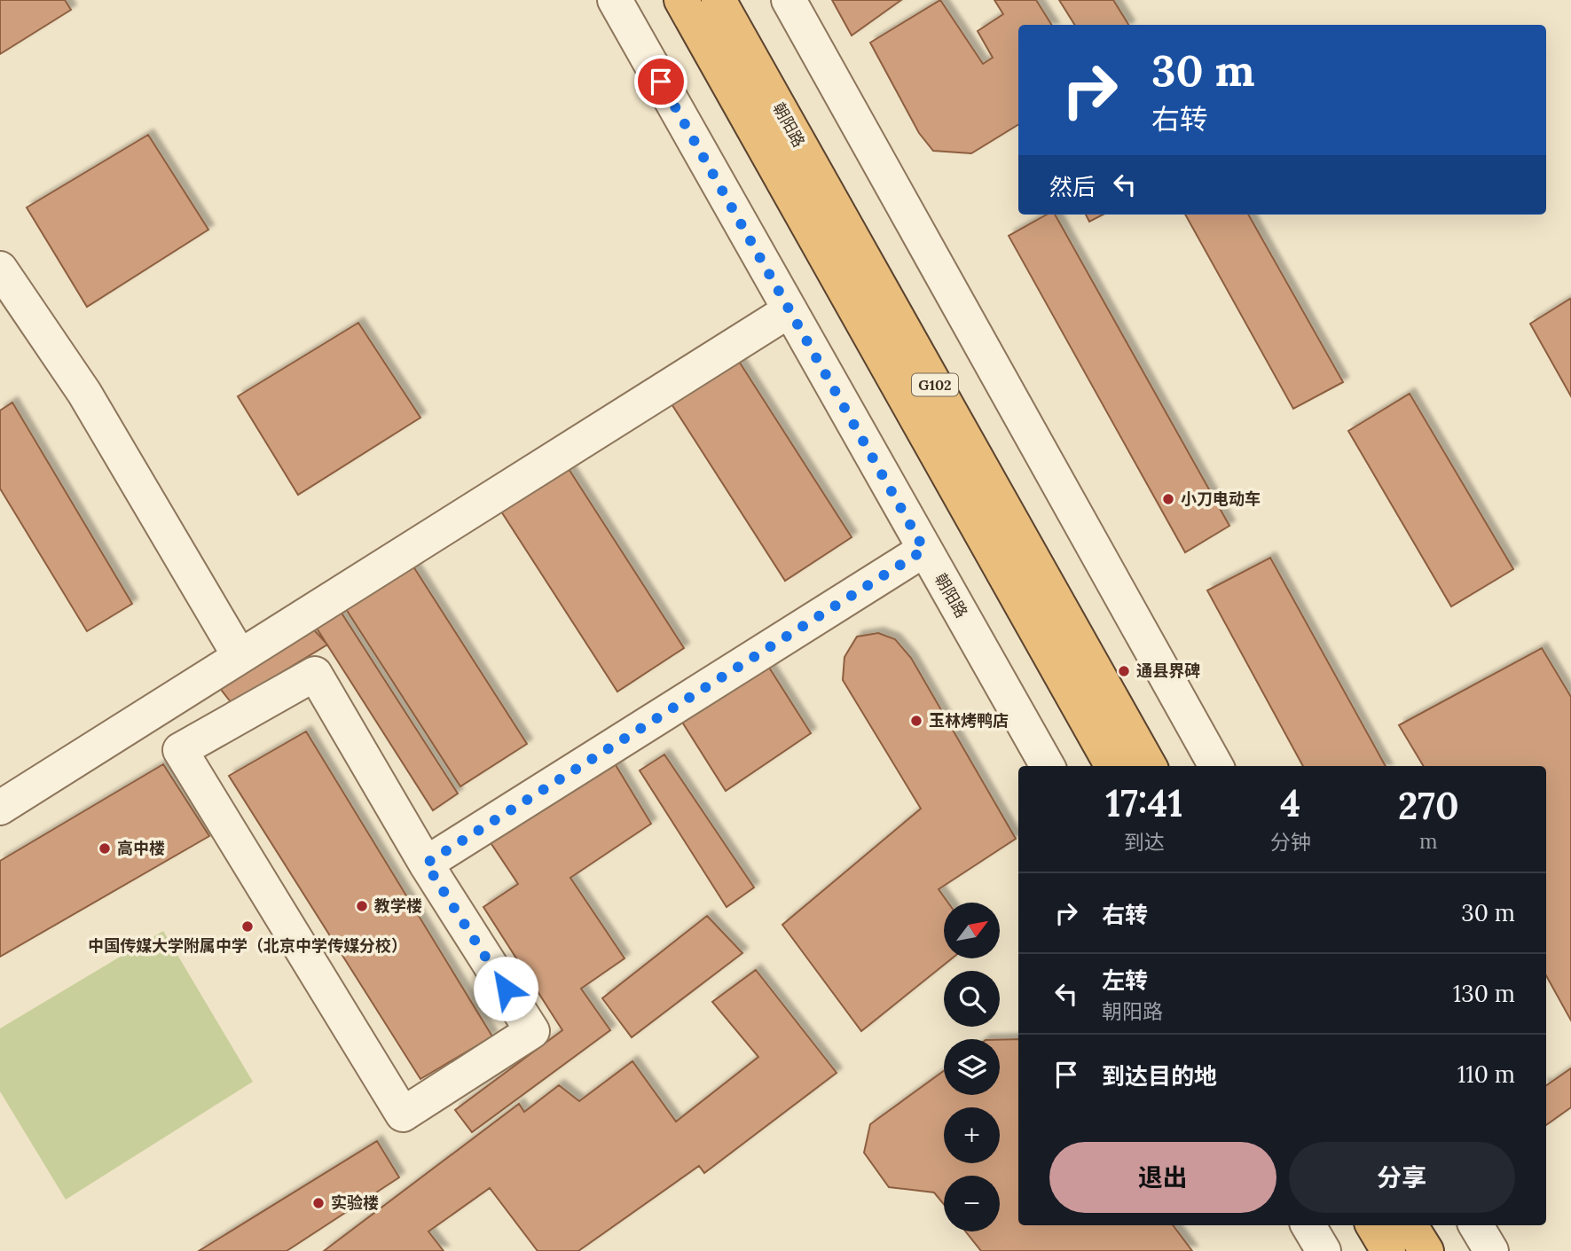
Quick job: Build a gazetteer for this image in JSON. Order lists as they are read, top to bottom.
{
  "streets": {
    "highway": ["朝阳路", "G102"]
  },
  "places": [
    "小刀电动车",
    "通县界碑",
    "玉林烤鸭店",
    "高中楼",
    "教学楼",
    "中国传媒大学附属中学（北京中学传媒分校）",
    "实验楼"
  ],
  "north": "top right",
  "page": {
    "turn": ["30 m", "右转"],
    "then": "然后",
    "eta": [
      "17:41",
      "到达",
      "4",
      "分钟",
      "270",
      "m"
    ],
    "list": [
      {
        "name": "右转",
        "value": "30 m"
      },
      {
        "name": "左转",
        "note": "朝阳路",
        "value": "130 m"
      },
      {
        "name": "到达目的地",
        "value": "110 m"
      }
    ],
    "map_buttons": ["+", "−"],
    "buttons": ["退出", "分享"]
  }
}
